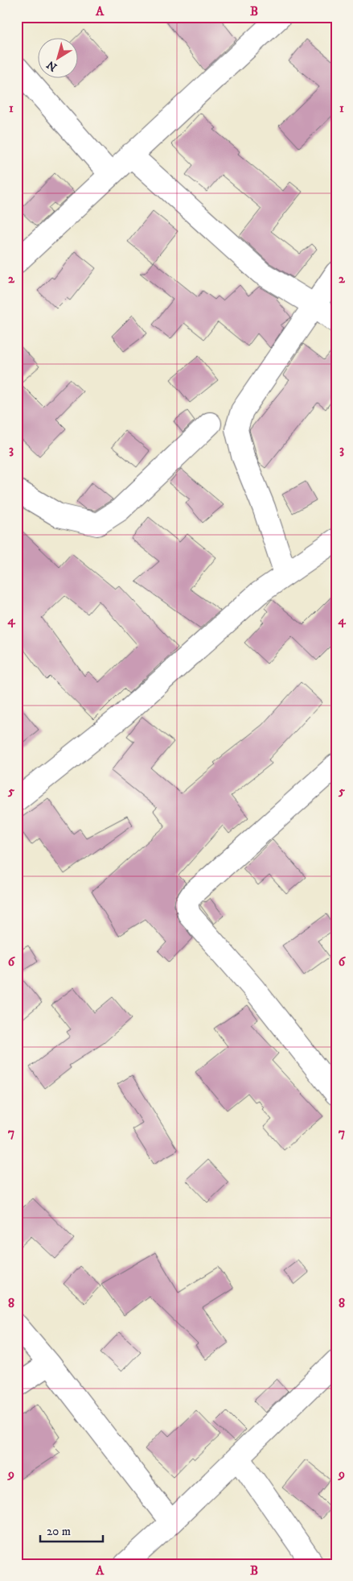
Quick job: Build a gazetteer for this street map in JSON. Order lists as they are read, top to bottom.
{
  "scale_bar": "20 m",
  "north": "bottom left",
  "grid": {
    "columns": ["A", "B"],
    "rows": [
      "1",
      "2",
      "3",
      "4",
      "5",
      "6",
      "7",
      "8",
      "9"
    ]
  }
}
